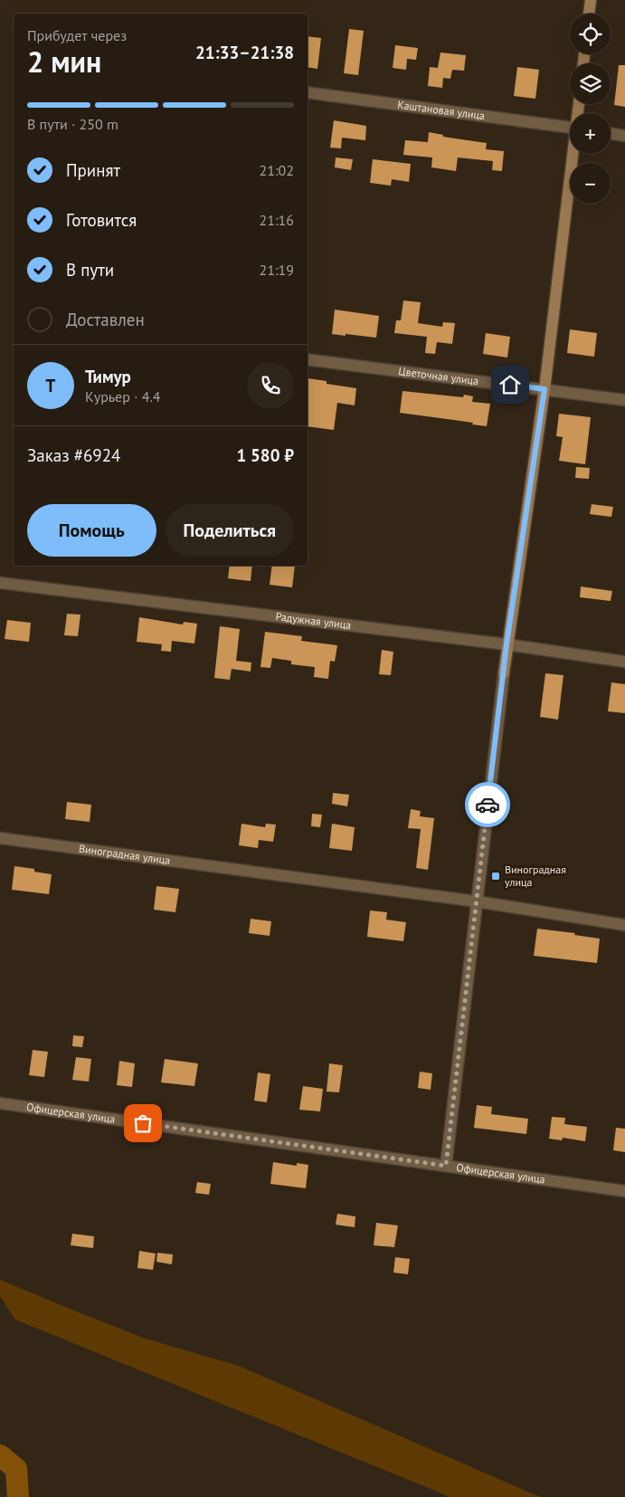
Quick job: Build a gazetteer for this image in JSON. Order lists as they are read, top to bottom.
{
  "streets": {
    "street": [
      "Каштановая улица",
      "Цветочная улица",
      "Радужная улица",
      "Виноградная улица",
      "Офицерская улица"
    ]
  },
  "places": {
    "transit": ["Виноградная улица"]
  },
  "page": {
    "map_buttons": ["+", "−"],
    "heading": ["2 мин", "Прибудет через", "21:33–21:38"],
    "panel": [
      "Тимур",
      "Курьер · 4.4",
      "Заказ #6924",
      "1 580 ₽"
    ],
    "bar": "В пути · 250 m",
    "list": [
      ["Принят", "21:02"],
      ["Готовится", "21:16"],
      ["В пути", "21:19"],
      "Доставлен"
    ],
    "round": "Т",
    "buttons": ["Помощь", "Поделиться"]
  }
}
